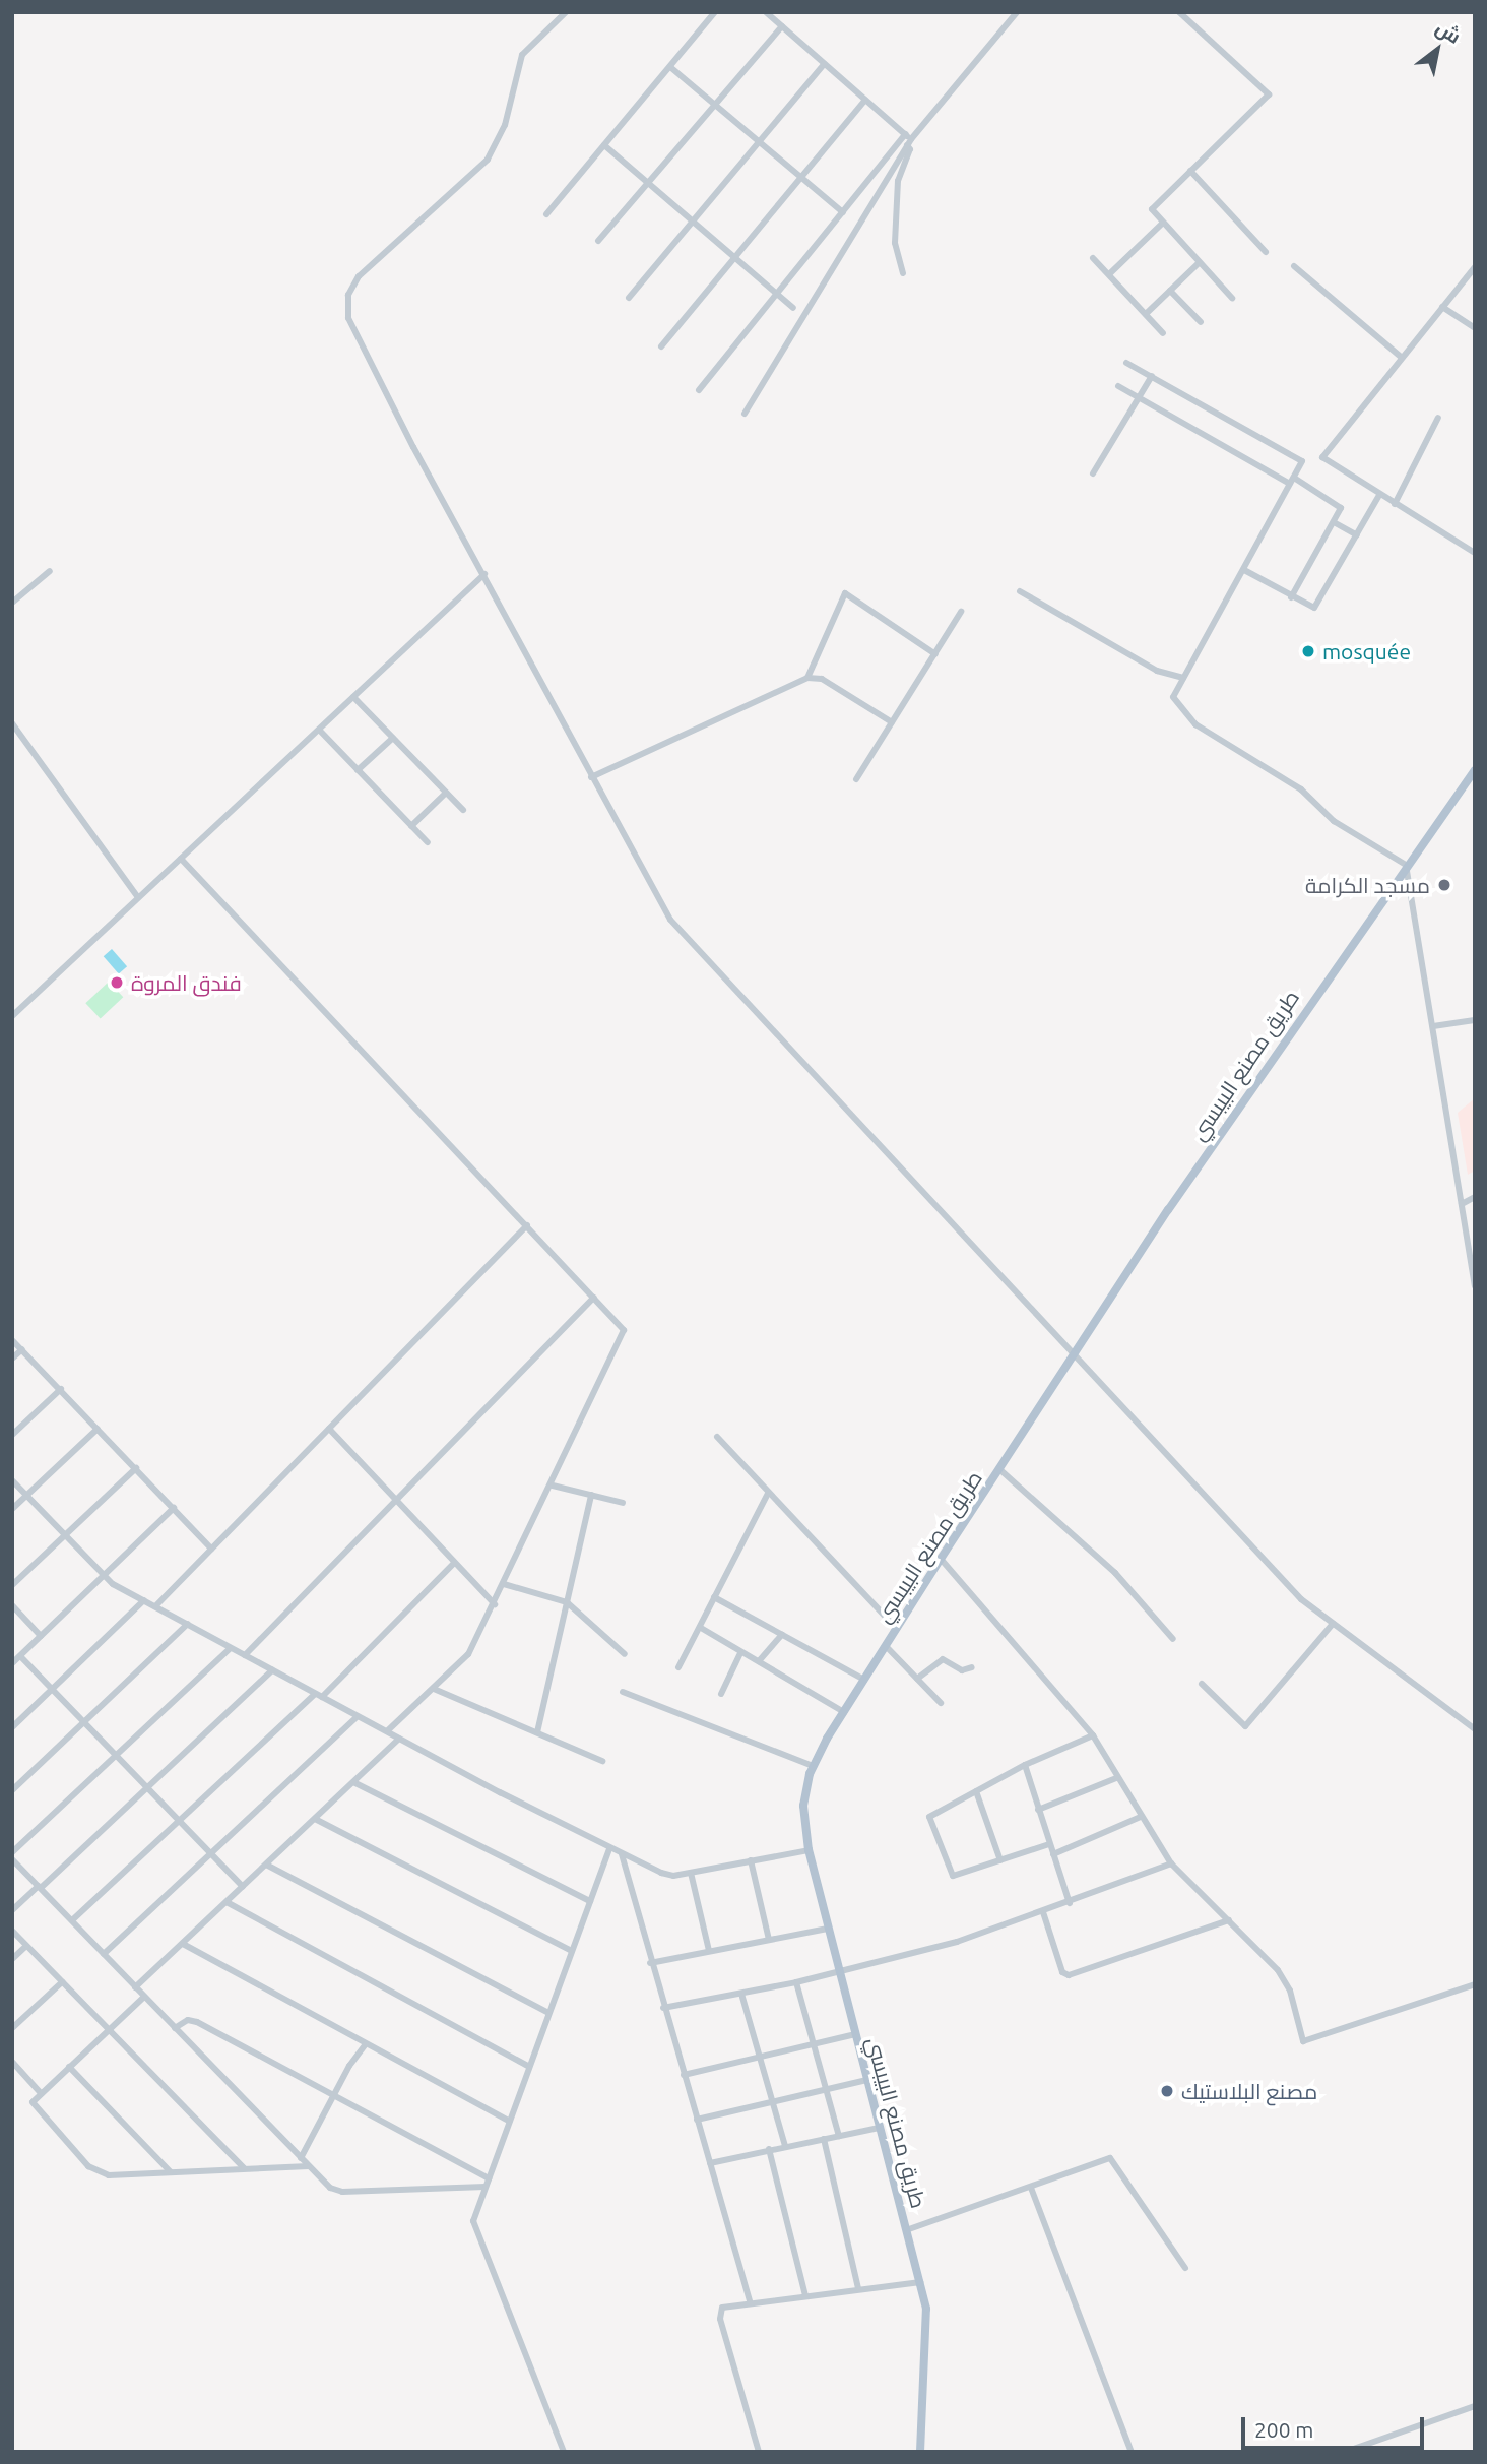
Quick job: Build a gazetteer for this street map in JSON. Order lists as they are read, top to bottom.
{
  "streets": {
    "main road": ["طريق مصنع البيبسي"]
  },
  "places": [
    "mosquée",
    "مسجد الكرامة",
    "فندق المروة",
    "مصنع البلاستيك"
  ],
  "scale_bar": "200 m",
  "north": "top right"
}
